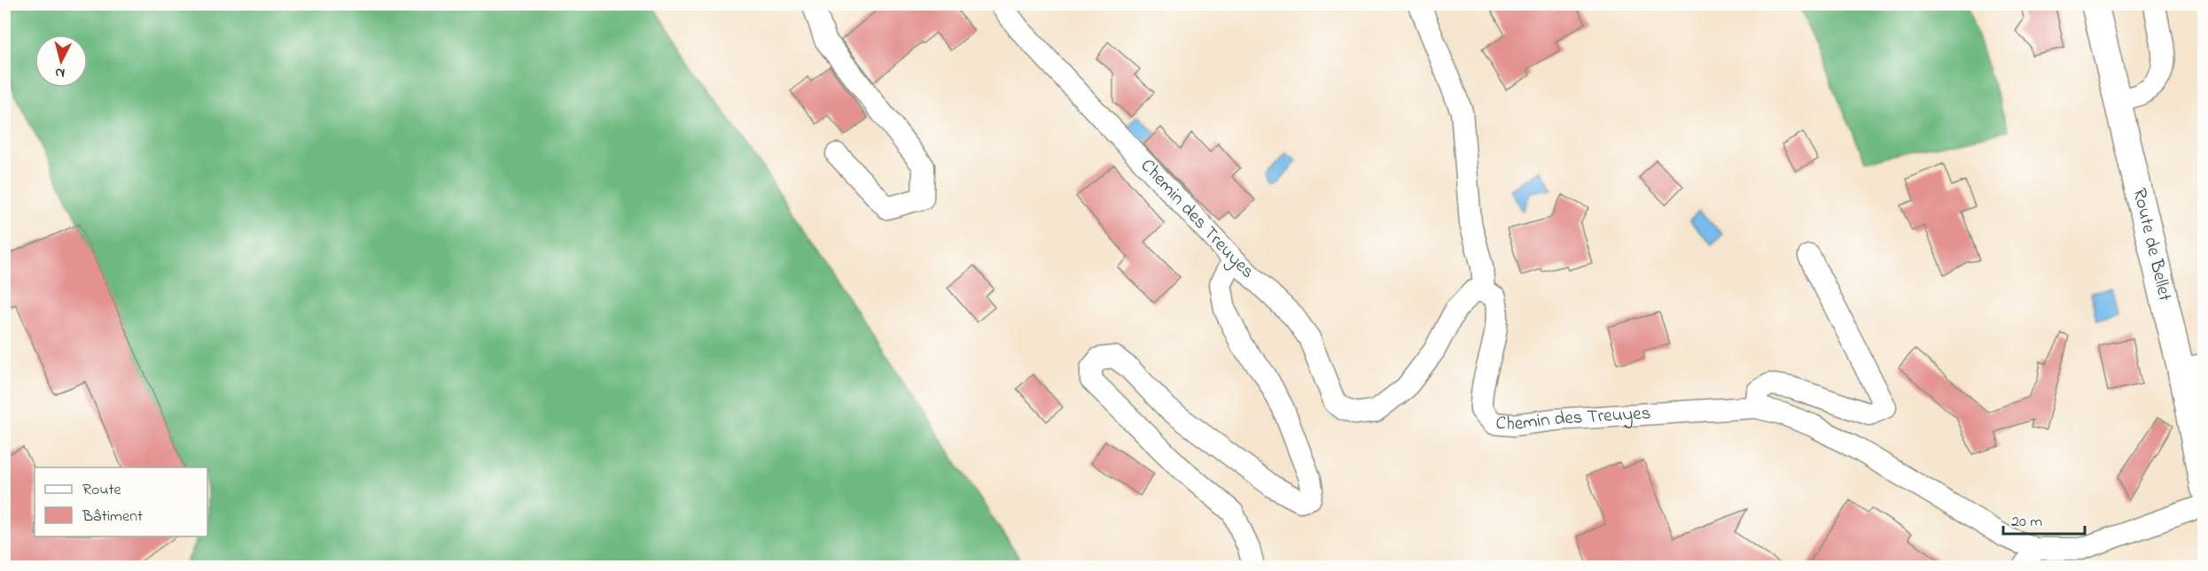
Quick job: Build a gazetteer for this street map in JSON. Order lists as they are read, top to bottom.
{
  "streets": {
    "street": ["Chemin des Treuyes", "Route de Bellet"]
  },
  "legend": ["Route", "Bâtiment"],
  "scale_bar": "20 m",
  "north": "bottom"
}
